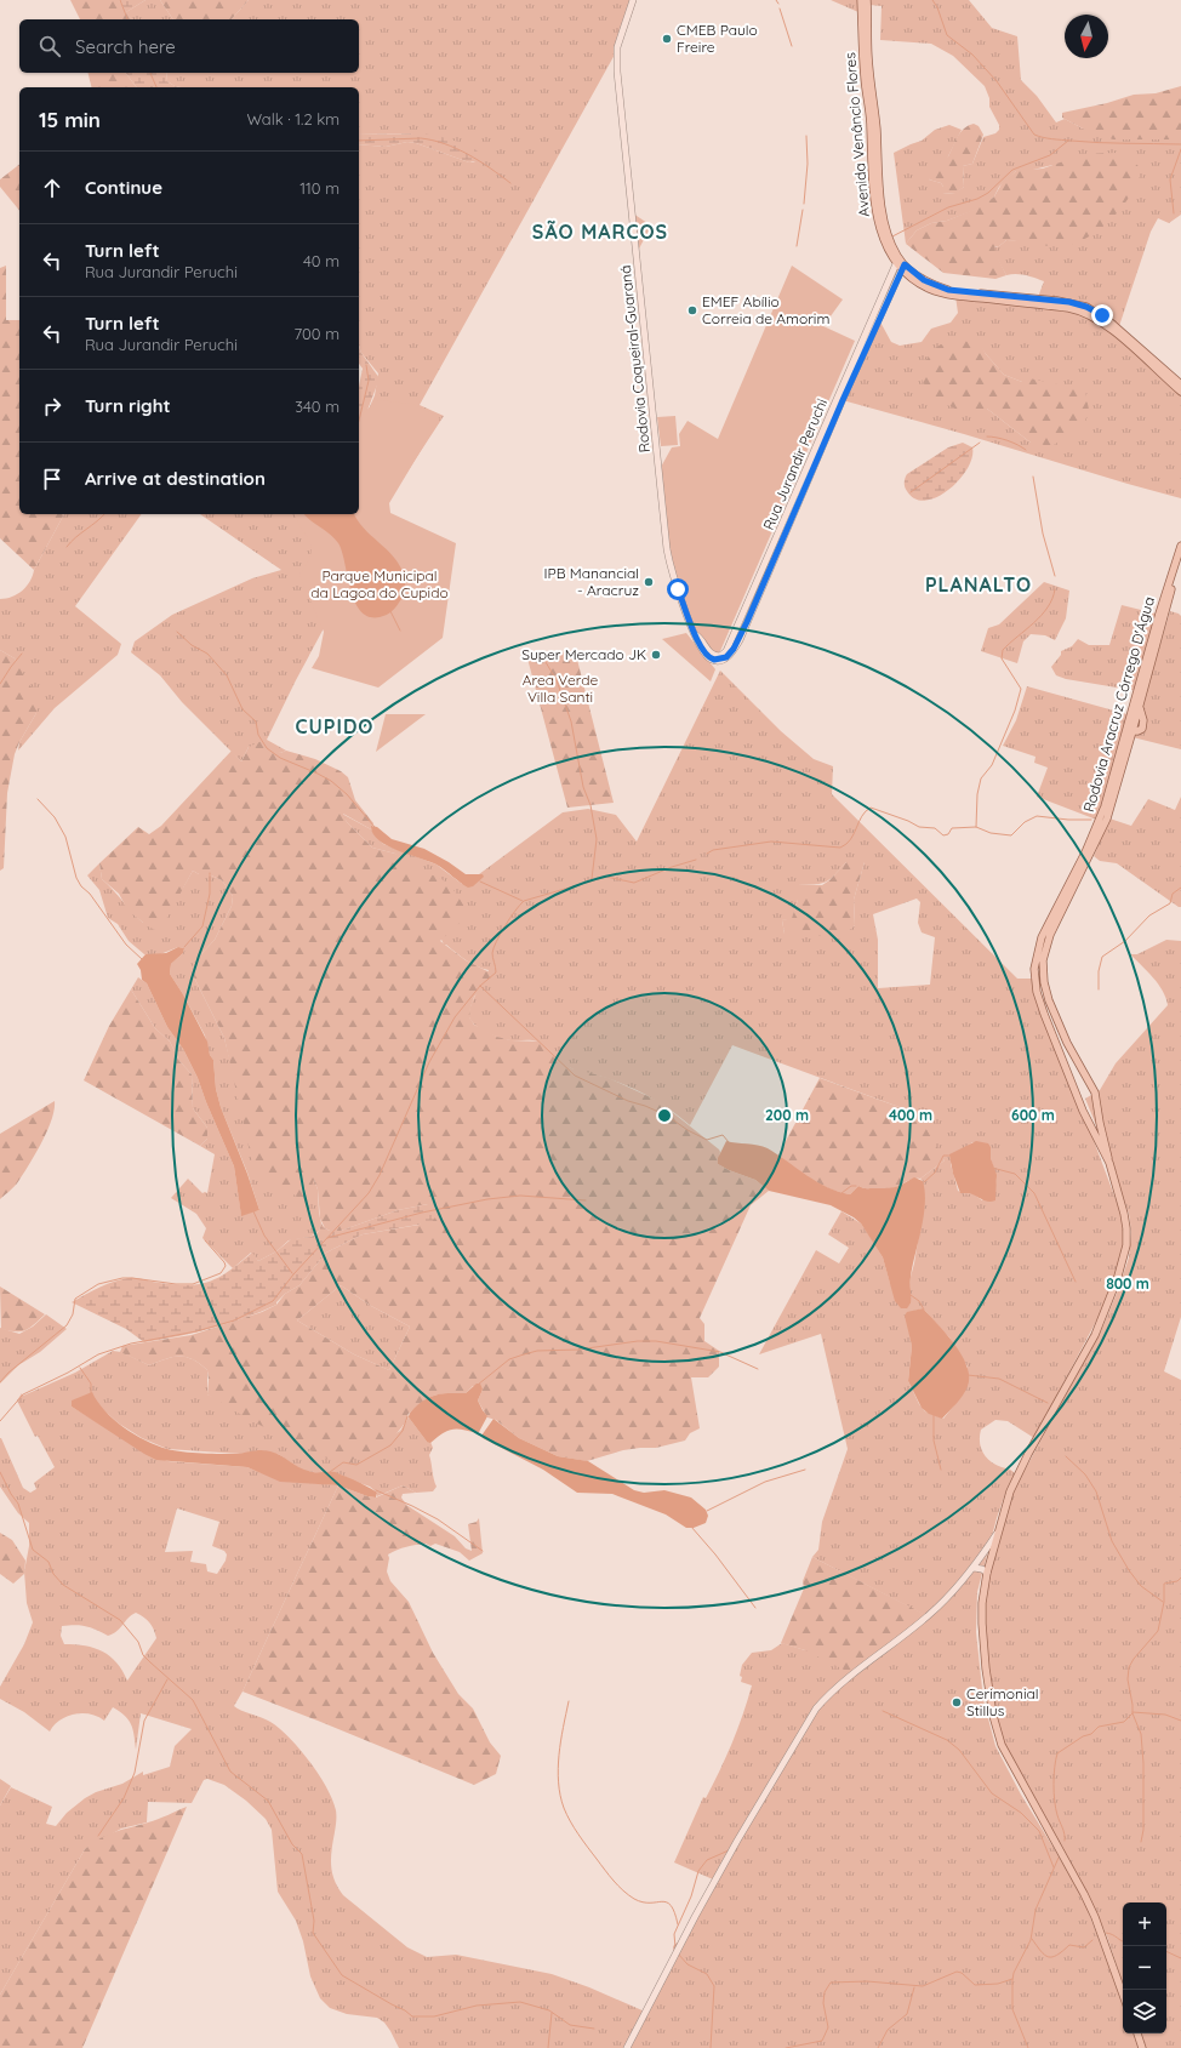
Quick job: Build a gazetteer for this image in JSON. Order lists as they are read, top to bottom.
{
  "streets": {
    "main road": ["Avenida Venâncio Flores", "Rodovia Aracruz Córrego D'Água"],
    "street": ["Rodovia Coqueiral-Guaraná", "Rua Jurandir Peruchi"]
  },
  "crossings": [
    ["Avenida Venâncio Flores", "Rua Jurandir Peruchi"],
    ["Rodovia Coqueiral-Guaraná", "Rua Jurandir Peruchi"]
  ],
  "districts": ["SÃO MARCOS", "PLANALTO", "CUPIDO"],
  "parks": ["Parque Municipal da Lagoa do Cupido", "Area Verde Villa Santi"],
  "places": [
    "CMEB Paulo Freire",
    "EMEF Abílio Correia de Amorim",
    "IPB Manancial - Aracruz",
    "Super Mercado JK",
    "Cerimonial Stillus"
  ],
  "north": "bottom",
  "page": {
    "search": "Search here",
    "heading": ["15 min", "Walk · 1.2 km"],
    "list": [
      ["Continue", "110 m"],
      ["Turn left", "Rua Jurandir Peruchi", "40 m"],
      ["Turn left", "Rua Jurandir Peruchi", "700 m"],
      ["Turn right", "340 m"],
      "Arrive at destination"
    ],
    "map_buttons": ["+", "−"]
  },
  "rings": [
    "200 m",
    "400 m",
    "600 m",
    "800 m"
  ]
}
